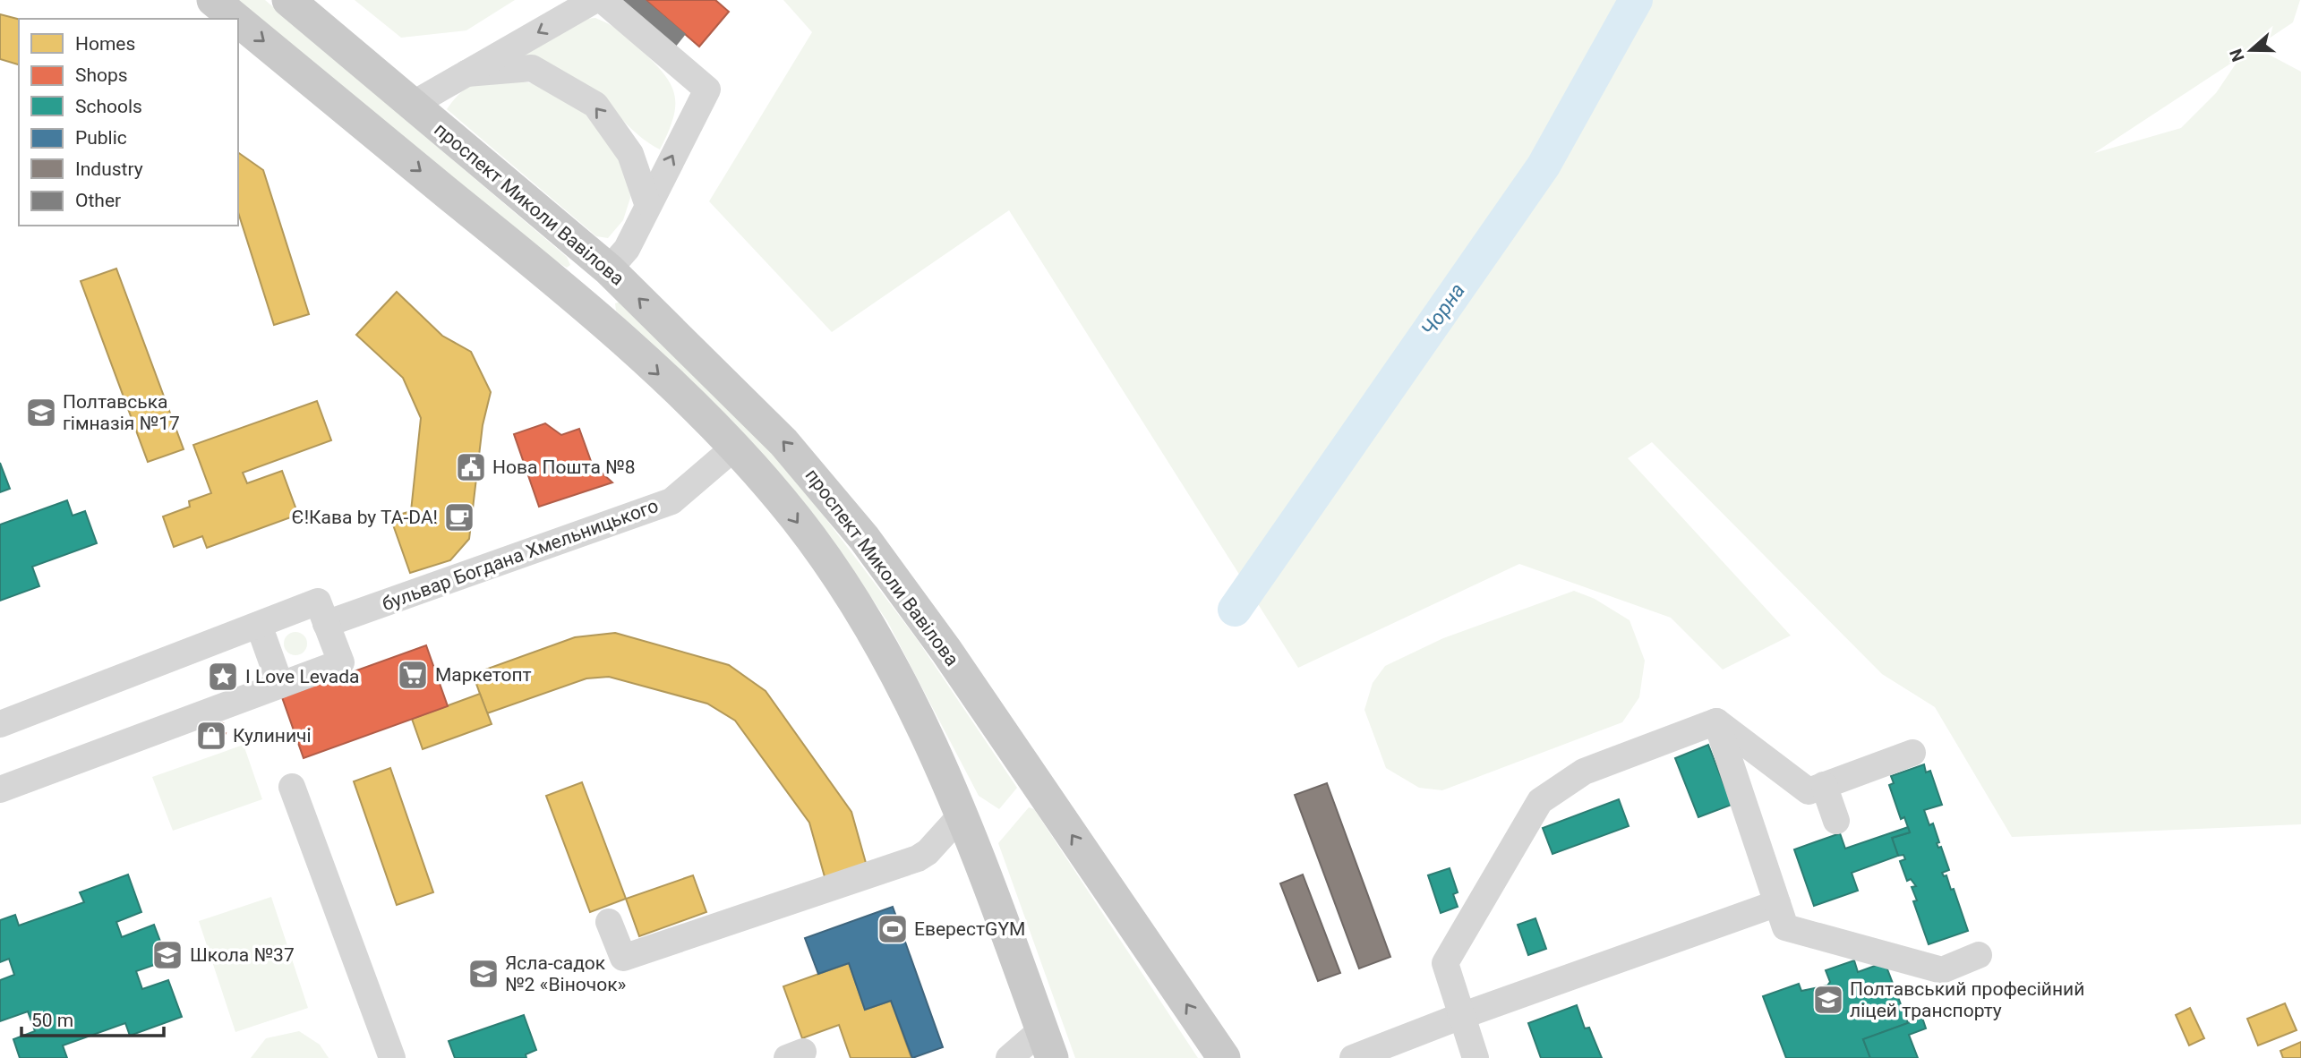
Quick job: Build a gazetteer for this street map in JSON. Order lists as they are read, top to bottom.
{
  "streets": {
    "main road": ["проспект Миколи Вавілова"],
    "street": ["бульвар Богдана Хмельницького"]
  },
  "water": ["Чорна"],
  "places": {
    "school or university": [
      "Полтавська гімназія №17",
      "Школа №37",
      "Ясла-садок №2 «Віночок»",
      "Полтавський професійний ліцей транспорту"
    ],
    "public building": ["Нова Пошта №8"],
    "cafe": ["Є!Кава by TA-DA!"],
    "supermarket": ["Маркетопт"],
    "place": ["I Love Levada"],
    "shop": ["Кулиничі"],
    "sports": ["ЕверестGYM"]
  },
  "legend": [
    "Homes",
    "Shops",
    "Schools",
    "Public",
    "Industry",
    "Other"
  ],
  "scale_bar": "50 m",
  "north": "left"
}
